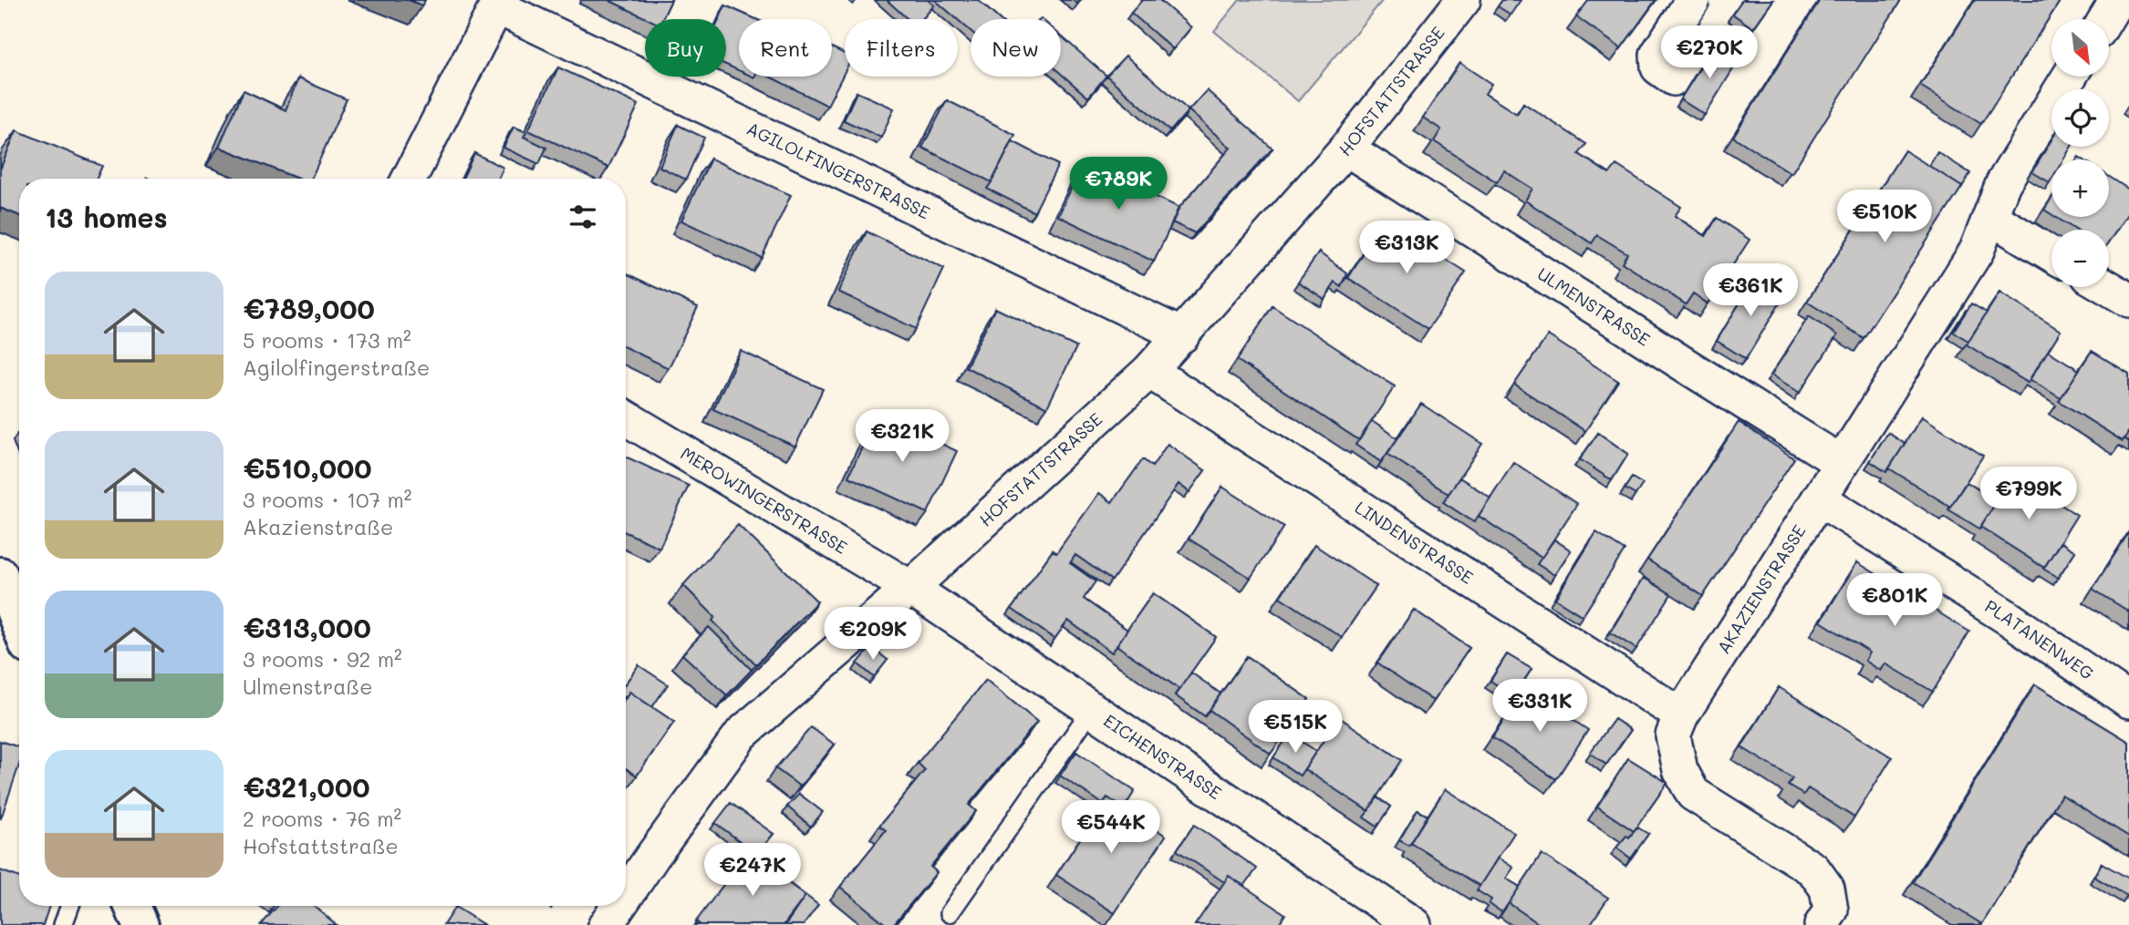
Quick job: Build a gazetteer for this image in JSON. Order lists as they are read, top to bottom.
{
  "streets": {
    "street": [
      "HOFSTATTSTRASSE",
      "AGILOLFINGERSTRASSE",
      "ULMENSTRASSE",
      "MEROWINGERSTRASSE",
      "LINDENSTRASSE",
      "AKAZIENSTRASSE",
      "PLATANENWEG",
      "EICHENSTRASSE"
    ]
  },
  "crossings": [
    ["HOFSTATTSTRASSE", "AGILOLFINGERSTRASSE"],
    ["HOFSTATTSTRASSE", "ULMENSTRASSE"],
    ["HOFSTATTSTRASSE", "MEROWINGERSTRASSE"],
    ["HOFSTATTSTRASSE", "LINDENSTRASSE"],
    ["HOFSTATTSTRASSE", "EICHENSTRASSE"],
    ["ULMENSTRASSE", "AKAZIENSTRASSE"],
    ["MEROWINGERSTRASSE", "EICHENSTRASSE"],
    ["LINDENSTRASSE", "AKAZIENSTRASSE"],
    ["AKAZIENSTRASSE", "PLATANENWEG"]
  ],
  "north": "bottom right",
  "page": {
    "map_buttons": ["+", "−"],
    "chip": [
      "Buy",
      "Rent",
      "Filters",
      "New"
    ],
    "price": [
      "€270K",
      "€789K",
      "€510K",
      "€313K",
      "€361K",
      "€321K",
      "€799K",
      "€801K",
      "€209K",
      "€331K",
      "€515K",
      "€544K",
      "€247K"
    ],
    "heading": "13 homes",
    "list": [
      {
        "name": "€789,000",
        "note": "5 rooms · 173 m² · Agilolfingerstraße"
      },
      {
        "name": "€510,000",
        "note": "3 rooms · 107 m² · Akazienstraße"
      },
      {
        "name": "€313,000",
        "note": "3 rooms · 92 m² · Ulmenstraße"
      },
      {
        "name": "€321,000",
        "note": "2 rooms · 76 m² · Hofstattstraße"
      }
    ]
  }
}
